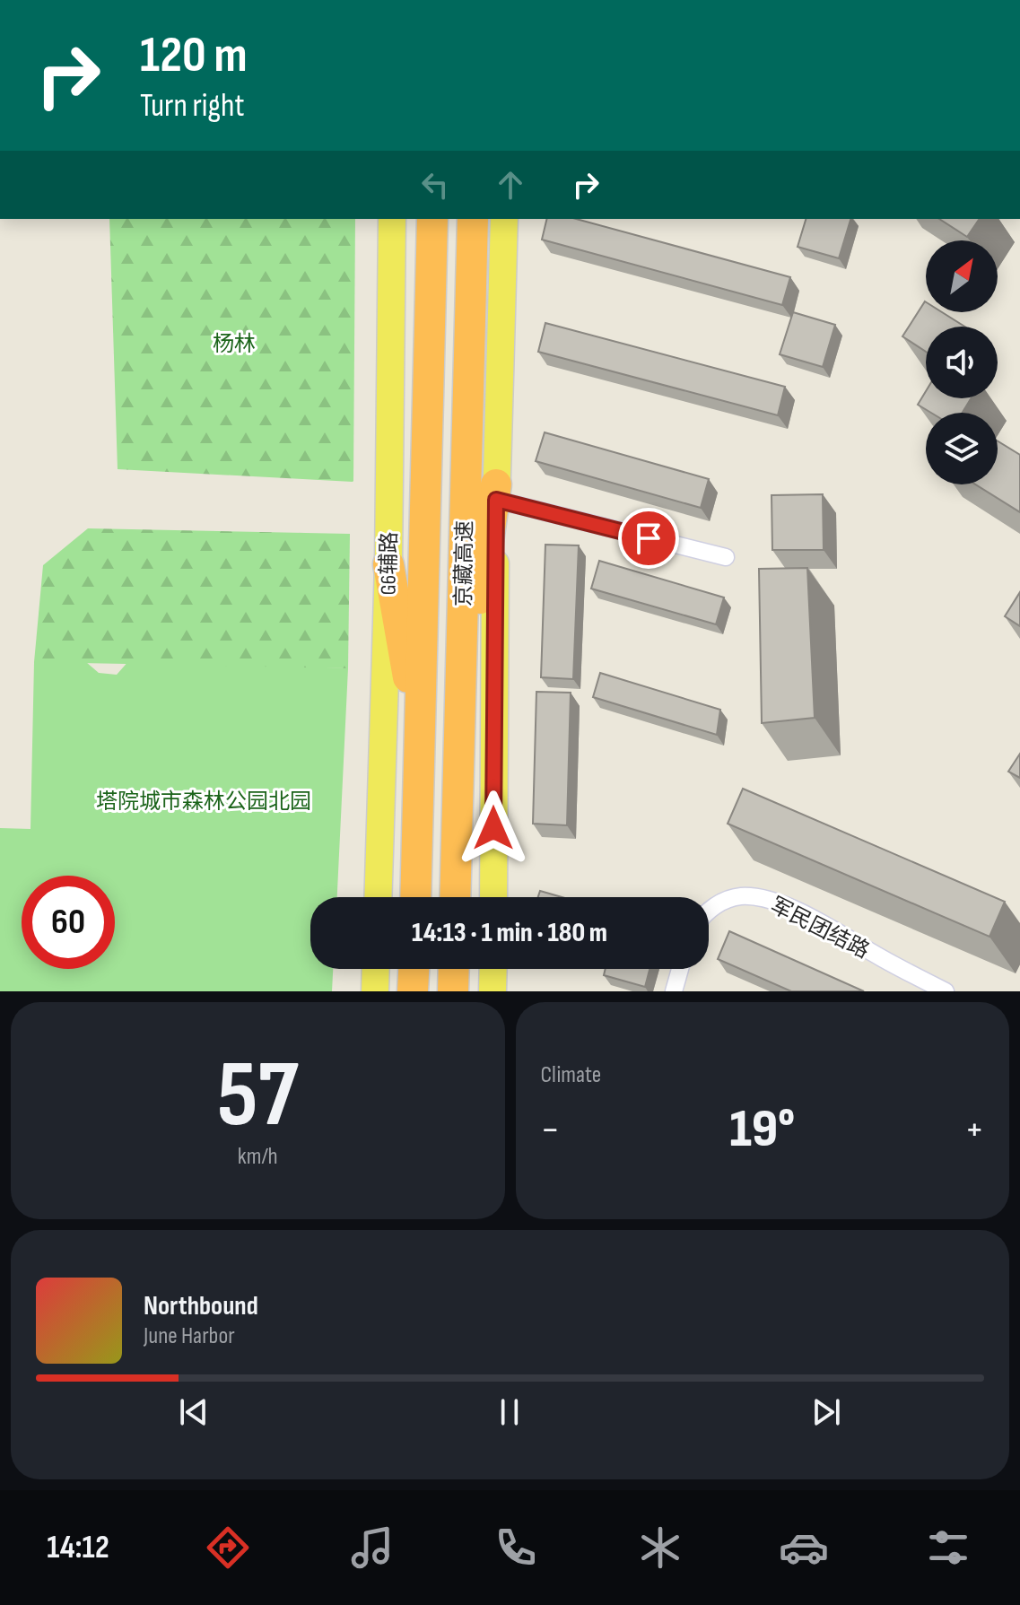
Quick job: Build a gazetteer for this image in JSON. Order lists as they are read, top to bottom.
{
  "streets": {
    "highway": ["京藏高速"],
    "main road": ["G6辅路"],
    "street": ["军民团结路"]
  },
  "parks": ["杨林", "塔院城市森林公园北园"],
  "north": "top right",
  "page": {
    "turn": ["120 m", "Turn right"],
    "limit": "60",
    "trip": "14:13 · 1 min · 180 m",
    "tile": [
      ["57", "km/h"],
      "Climate"
    ],
    "heat": ["−", "19°", "+"],
    "song": ["Northbound", "June Harbor"],
    "tabs": "14:12"
  }
}
